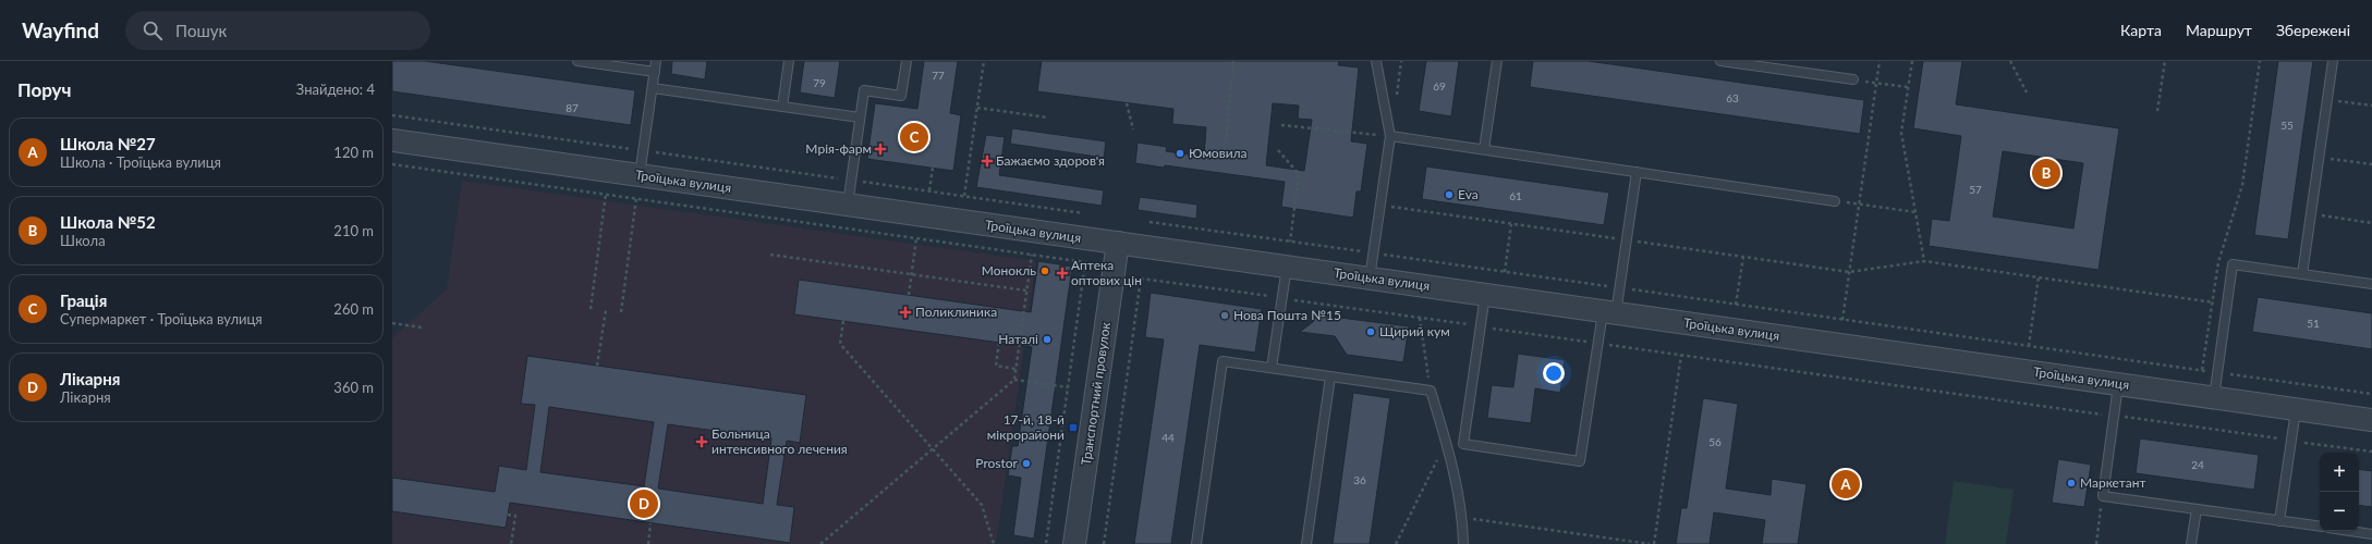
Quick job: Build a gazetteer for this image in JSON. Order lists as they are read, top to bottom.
{
  "streets": {
    "street": ["Троїцька вулиця", "Транспортний провулок"]
  },
  "crossings": [
    ["Троїцька вулиця", "Транспортний провулок"]
  ],
  "places": {
    "health": [
      "Мрія-фарм",
      "Бажаємо здоров'я",
      "Аптека оптових цін",
      "Поликлиника",
      "Больница интенсивного лечения"
    ],
    "other": [
      "Юмовила",
      "Eva",
      "Монокль",
      "Нова Пошта №15",
      "Щирий кум",
      "Наталі",
      "Prostor",
      "Маркетант"
    ],
    "transit": ["17-й, 18-й мікрорайони"]
  },
  "house_numbers": [
    "77",
    "79",
    "69",
    "63",
    "87",
    "55",
    "57",
    "61",
    "51",
    "44",
    "56",
    "24",
    "36"
  ],
  "page": {
    "header": "Wayfind",
    "search": "Пошук",
    "nav": ["Карта", "Маршрут", "Збережені"],
    "heading": ["Поруч", "Знайдено: 4"],
    "list": [
      {
        "mark": "A",
        "name": "Школа №27",
        "note": "Школа · Троїцька вулиця",
        "value": "120 m"
      },
      {
        "mark": "B",
        "name": "Школа №52",
        "note": "Школа",
        "value": "210 m"
      },
      {
        "mark": "C",
        "name": "Грація",
        "note": "Супермаркет · Троїцька вулиця",
        "value": "260 m"
      },
      {
        "mark": "D",
        "name": "Лікарня",
        "note": "Лікарня",
        "value": "360 m"
      }
    ],
    "pins": [
      "C",
      "B",
      "A",
      "D"
    ],
    "map_buttons": ["+", "−"]
  }
}
